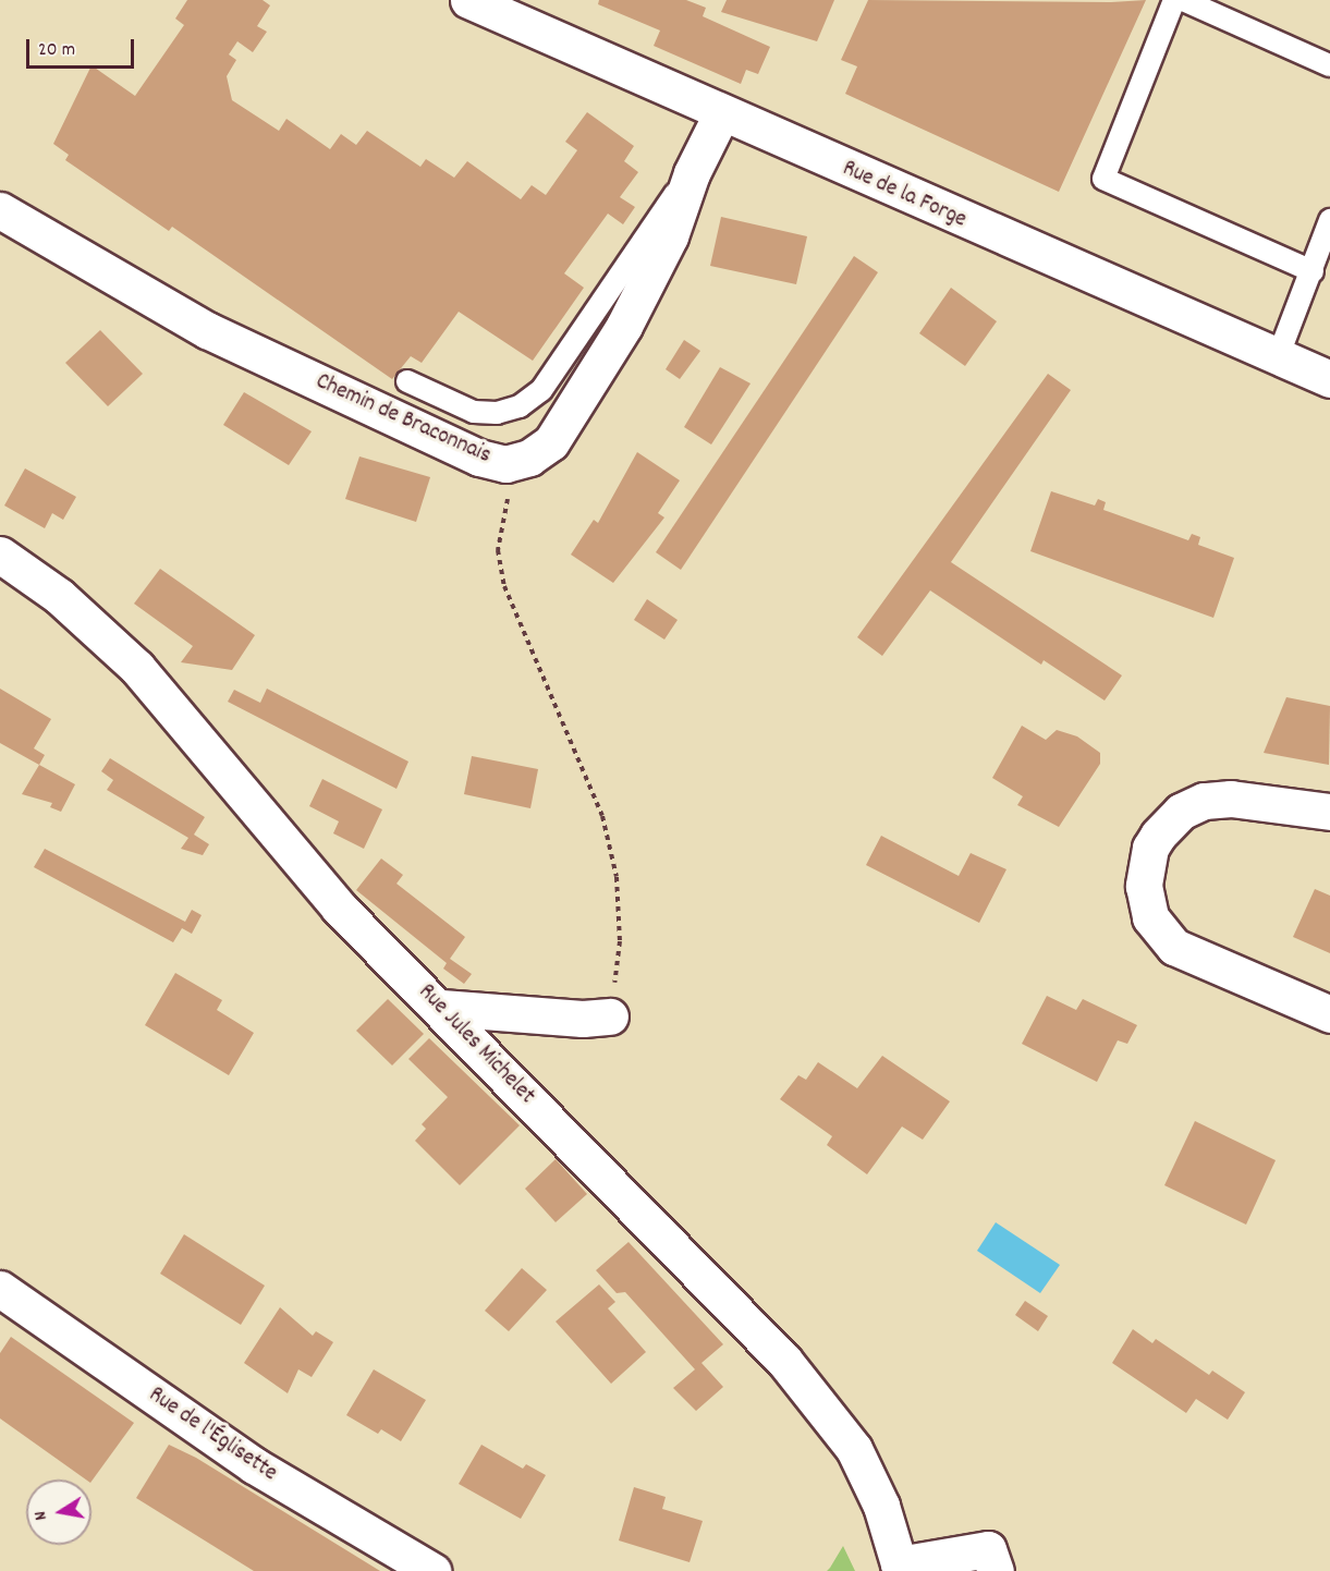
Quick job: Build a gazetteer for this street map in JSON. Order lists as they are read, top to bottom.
{
  "streets": {
    "main road": [
      "Rue de la Forge",
      "Chemin de Braconnais",
      "Rue Jules Michelet",
      "Rue de l'Églisette"
    ]
  },
  "crossings": [
    ["Rue de la Forge", "Chemin de Braconnais"]
  ],
  "scale_bar": "20 m",
  "north": "left"
}
